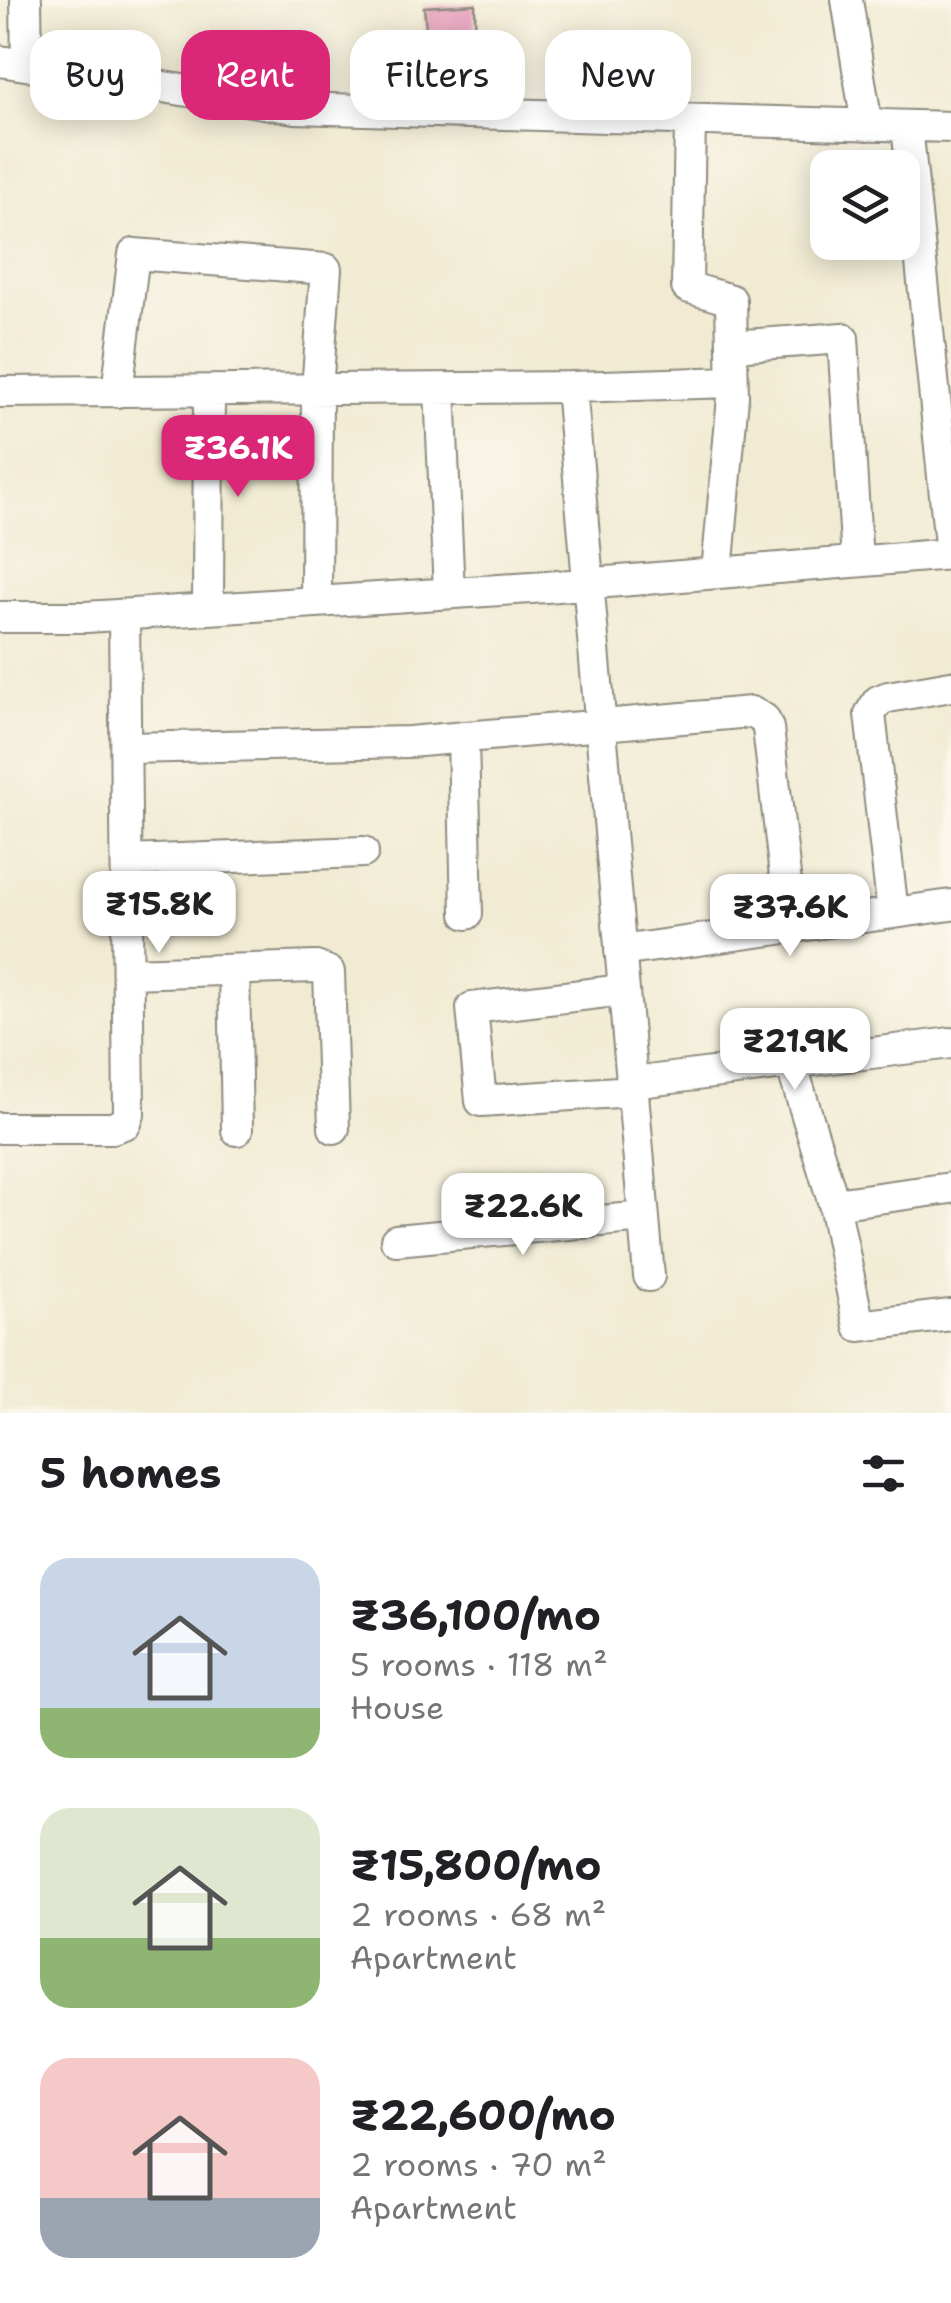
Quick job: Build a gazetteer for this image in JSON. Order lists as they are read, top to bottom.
{
  "page": {
    "chip": [
      "Buy",
      "Rent",
      "Filters",
      "New"
    ],
    "price": [
      "₹36.1K",
      "₹15.8K",
      "₹37.6K",
      "₹21.9K",
      "₹22.6K"
    ],
    "heading": "5 homes",
    "list": [
      {
        "name": "₹36,100/mo",
        "note": "5 rooms · 118 m² · House"
      },
      {
        "name": "₹15,800/mo",
        "note": "2 rooms · 68 m² · Apartment"
      },
      {
        "name": "₹22,600/mo",
        "note": "2 rooms · 70 m² · Apartment"
      }
    ]
  }
}
